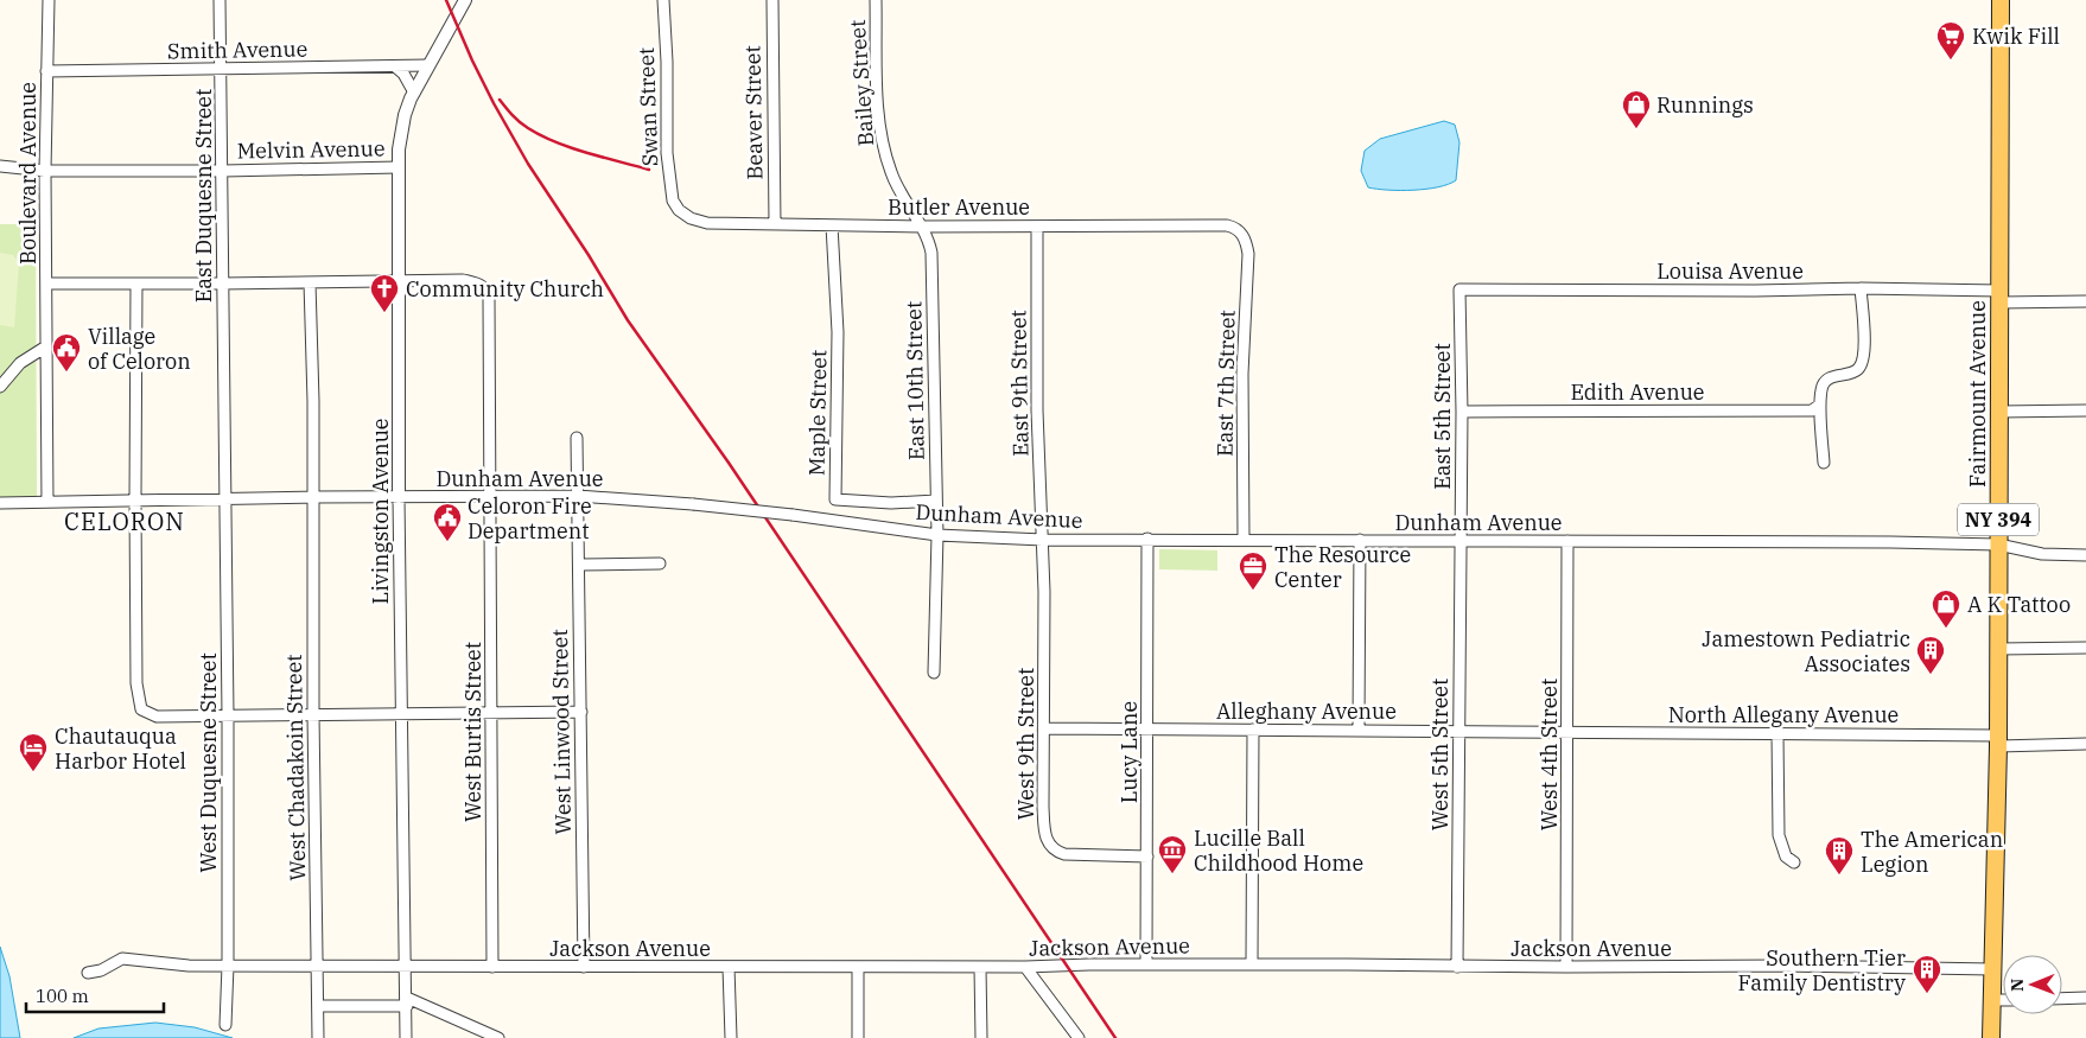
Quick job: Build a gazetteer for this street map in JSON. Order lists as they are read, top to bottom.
{
  "streets": {
    "main road": ["Fairmount Avenue", "NY 394"],
    "street": [
      "Smith Avenue",
      "Bailey Street",
      "Swan Street",
      "Beaver Street",
      "Melvin Avenue",
      "Boulevard Avenue",
      "East Duquesne Street",
      "Butler Avenue",
      "Louisa Avenue",
      "East 10th Street",
      "East 9th Street",
      "East 7th Street",
      "Edith Avenue",
      "Maple Street",
      "East 5th Street",
      "Dunham Avenue",
      "Livingston Avenue",
      "Alleghany Avenue",
      "North Allegany Avenue",
      "West Burtis Street",
      "West Linwood Street",
      "West 9th Street",
      "Lucy Lane",
      "West 5th Street",
      "West 4th Street",
      "West Duquesne Street",
      "West Chadakoin Street",
      "Jackson Avenue"
    ]
  },
  "crossings": [
    ["Smith Avenue", "Boulevard Avenue"],
    ["Smith Avenue", "East Duquesne Street"],
    ["Smith Avenue", "Livingston Avenue"],
    ["Bailey Street", "Butler Avenue"],
    ["Bailey Street", "East 10th Street"],
    ["Swan Street", "Butler Avenue"],
    ["Beaver Street", "Butler Avenue"],
    ["Melvin Avenue", "Boulevard Avenue"],
    ["Melvin Avenue", "East Duquesne Street"],
    ["Melvin Avenue", "Livingston Avenue"],
    ["Boulevard Avenue", "Dunham Avenue"],
    ["East Duquesne Street", "Dunham Avenue"],
    ["East Duquesne Street", "West Duquesne Street"],
    ["Butler Avenue", "East 10th Street"],
    ["Butler Avenue", "East 9th Street"],
    ["Butler Avenue", "East 7th Street"],
    ["Butler Avenue", "Maple Street"],
    ["Louisa Avenue", "Fairmount Avenue"],
    ["Louisa Avenue", "East 5th Street"],
    ["East 10th Street", "Maple Street"],
    ["East 10th Street", "Dunham Avenue"],
    ["East 9th Street", "Dunham Avenue"],
    ["East 9th Street", "West 9th Street"],
    ["East 7th Street", "Dunham Avenue"],
    ["Edith Avenue", "East 5th Street"],
    ["Fairmount Avenue", "Dunham Avenue"],
    ["Fairmount Avenue", "North Allegany Avenue"],
    ["Fairmount Avenue", "Jackson Avenue"],
    ["East 5th Street", "Dunham Avenue"],
    ["East 5th Street", "West 5th Street"],
    ["Dunham Avenue", "Livingston Avenue"],
    ["Dunham Avenue", "West Burtis Street"],
    ["Dunham Avenue", "West Linwood Street"],
    ["Dunham Avenue", "West 9th Street"],
    ["Dunham Avenue", "Lucy Lane"],
    ["Dunham Avenue", "West 5th Street"],
    ["Dunham Avenue", "West 4th Street"],
    ["Dunham Avenue", "West Duquesne Street"],
    ["Dunham Avenue", "West Chadakoin Street"],
    ["Livingston Avenue", "West Burtis Street"],
    ["Livingston Avenue", "Jackson Avenue"],
    ["Alleghany Avenue", "North Allegany Avenue"],
    ["Alleghany Avenue", "West 9th Street"],
    ["Alleghany Avenue", "Lucy Lane"],
    ["Alleghany Avenue", "West 5th Street"],
    ["Alleghany Avenue", "West 4th Street"],
    ["North Allegany Avenue", "West 4th Street"],
    ["West Burtis Street", "Jackson Avenue"],
    ["West Linwood Street", "Jackson Avenue"],
    ["West 9th Street", "Lucy Lane"],
    ["Lucy Lane", "Jackson Avenue"],
    ["West 5th Street", "Jackson Avenue"],
    ["West 4th Street", "Jackson Avenue"],
    ["West Duquesne Street", "Jackson Avenue"],
    ["West Chadakoin Street", "Jackson Avenue"]
  ],
  "districts": ["CELORON"],
  "places": {
    "supermarket": ["Kwik Fill"],
    "shop": ["Runnings", "A K Tattoo"],
    "church": ["Community Church"],
    "public building": ["Village of Celoron", "Celoron Fire Department"],
    "office": ["The Resource Center"],
    "building": ["Jamestown Pediatric Associates", "The American Legion", "Southern Tier Family Dentistry"],
    "hotel": ["Chautauqua Harbor Hotel"],
    "museum": ["Lucille Ball Childhood Home"]
  },
  "scale_bar": "100 m",
  "north": "left"
}
